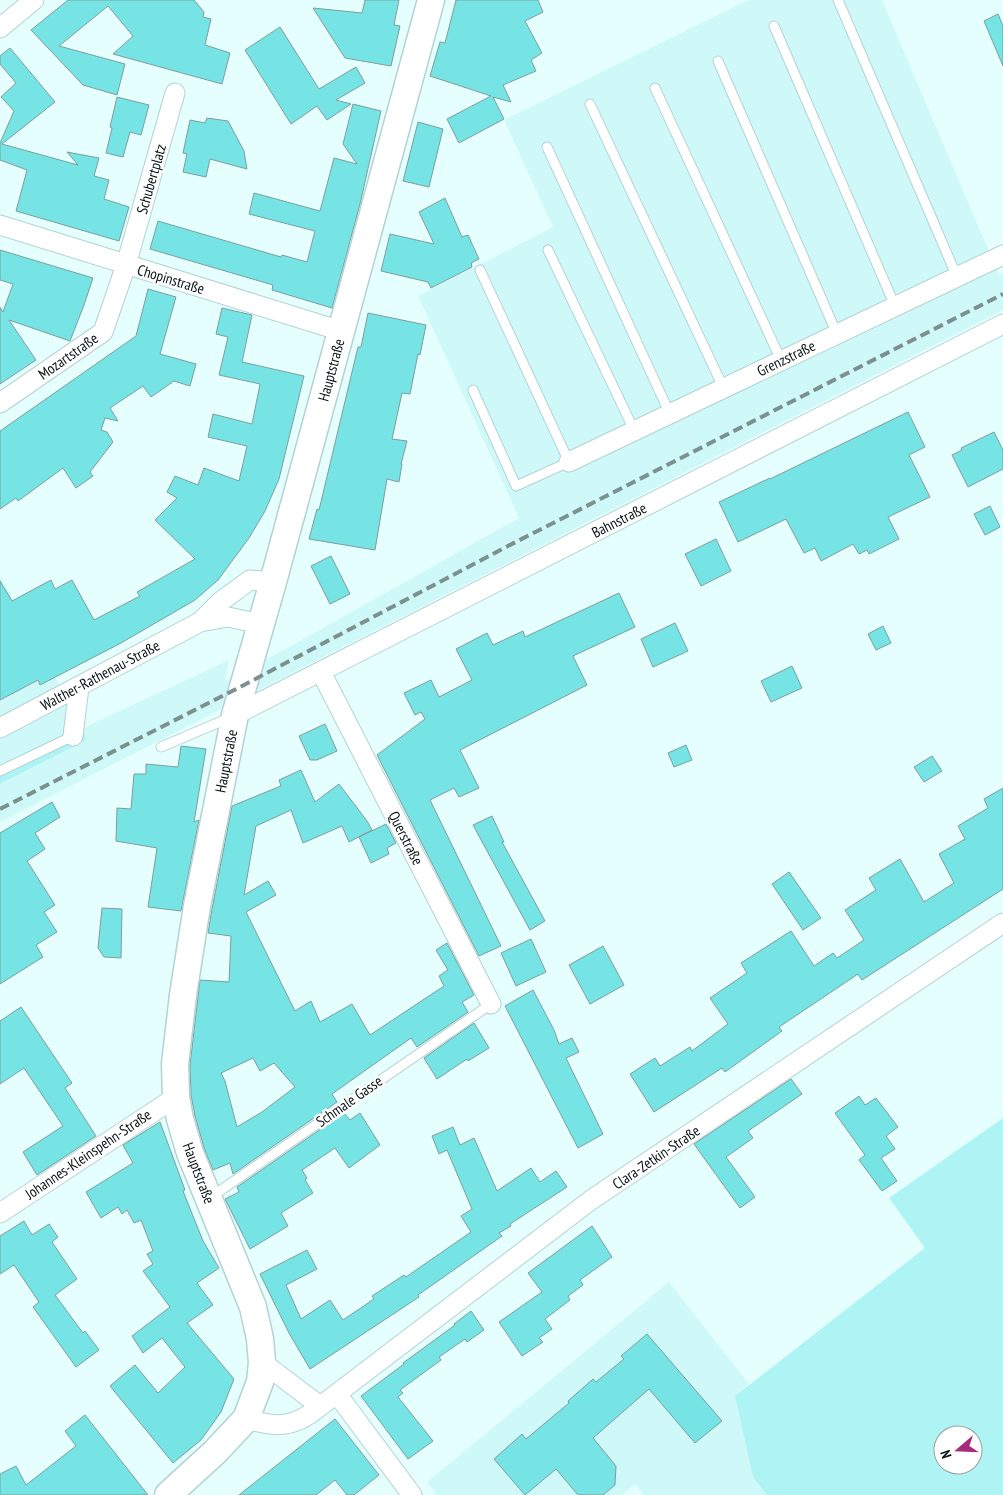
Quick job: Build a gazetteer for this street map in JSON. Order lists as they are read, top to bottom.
{
  "streets": {
    "street": [
      "Schubertplatz",
      "Chopinstraße",
      "Mozartstraße",
      "Grenzstraße",
      "Hauptstraße",
      "Bahnstraße",
      "Walther-Rathenau-Straße",
      "Querstraße",
      "Johannes-Kleinspehn-Straße",
      "Clara-Zetkin-Straße"
    ],
    "lane": ["Schmale Gasse"]
  },
  "crossings": [
    ["Schubertplatz", "Chopinstraße"],
    ["Schubertplatz", "Mozartstraße"],
    ["Chopinstraße", "Mozartstraße"],
    ["Chopinstraße", "Hauptstraße"],
    ["Hauptstraße", "Bahnstraße"],
    ["Hauptstraße", "Walther-Rathenau-Straße"],
    ["Hauptstraße", "Schmale Gasse"],
    ["Hauptstraße", "Johannes-Kleinspehn-Straße"],
    ["Hauptstraße", "Clara-Zetkin-Straße"],
    ["Bahnstraße", "Querstraße"],
    ["Querstraße", "Schmale Gasse"]
  ],
  "north": "left"
}
